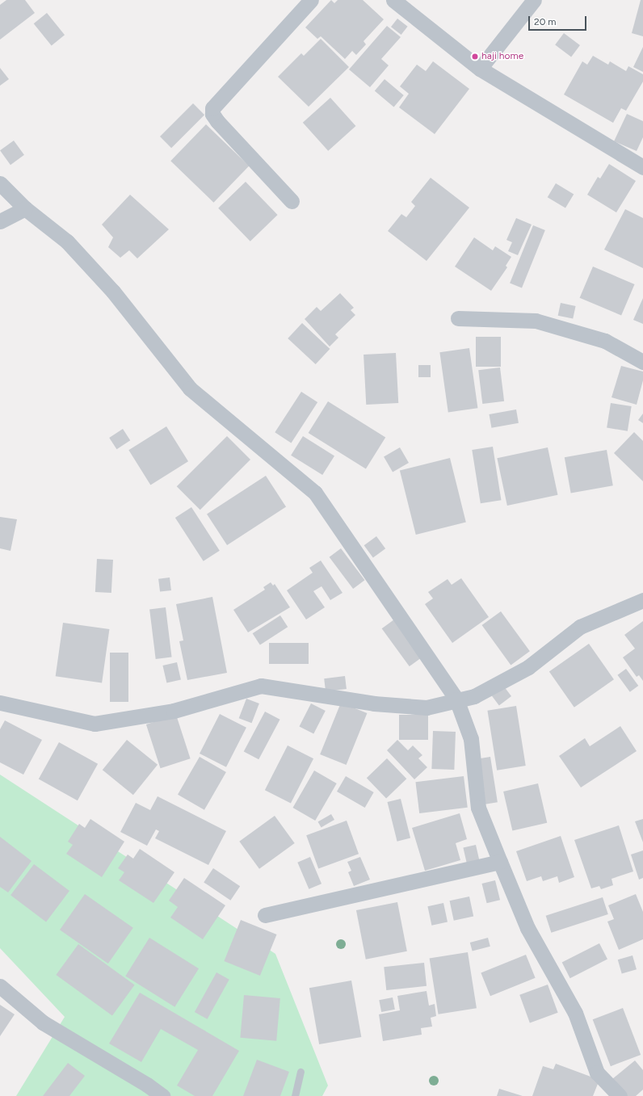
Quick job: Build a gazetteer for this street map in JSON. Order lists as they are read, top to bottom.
{
  "places": ["haji home"],
  "scale_bar": "20 m"
}
